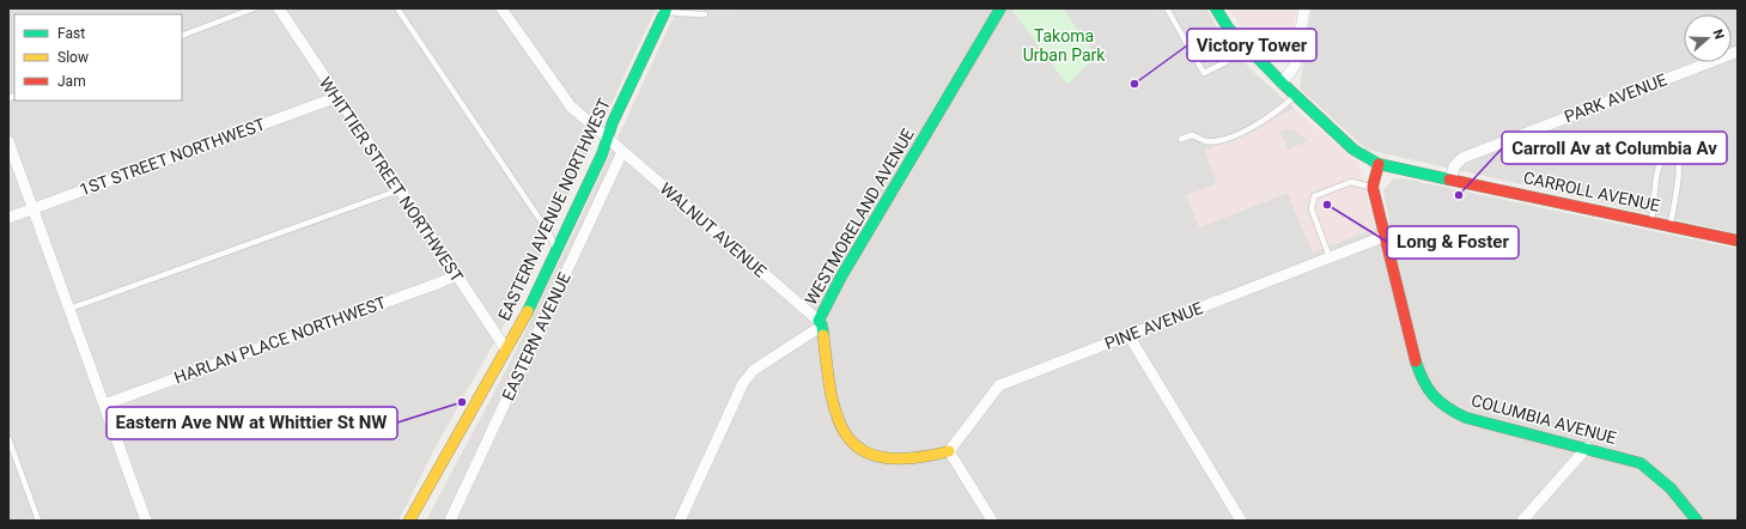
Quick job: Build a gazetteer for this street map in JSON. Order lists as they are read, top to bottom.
{
  "streets": {
    "street": [
      "PARK AVENUE",
      "1ST STREET NORTHWEST",
      "WHITTIER STREET NORTHWEST",
      "CARROLL AVENUE",
      "EASTERN AVENUE NORTHWEST",
      "WESTMORELAND AVENUE",
      "WALNUT AVENUE",
      "PINE AVENUE",
      "EASTERN AVENUE",
      "HARLAN PLACE NORTHWEST",
      "COLUMBIA AVENUE"
    ]
  },
  "crossings": [
    ["PARK AVENUE", "CARROLL AVENUE"],
    ["1ST STREET NORTHWEST", "WHITTIER STREET NORTHWEST"],
    ["WHITTIER STREET NORTHWEST", "EASTERN AVENUE NORTHWEST"],
    ["WHITTIER STREET NORTHWEST", "HARLAN PLACE NORTHWEST"],
    ["CARROLL AVENUE", "COLUMBIA AVENUE"],
    ["EASTERN AVENUE NORTHWEST", "WALNUT AVENUE"],
    ["WESTMORELAND AVENUE", "WALNUT AVENUE"],
    ["WALNUT AVENUE", "EASTERN AVENUE"],
    ["PINE AVENUE", "COLUMBIA AVENUE"]
  ],
  "parks": ["Takoma Urban Park"],
  "places": [
    "Victory Tower",
    "Carroll Av at Columbia Av",
    "Long & Foster",
    "Eastern Ave NW at Whittier St NW"
  ],
  "legend": ["Fast", "Slow", "Jam"],
  "north": "right"
}
